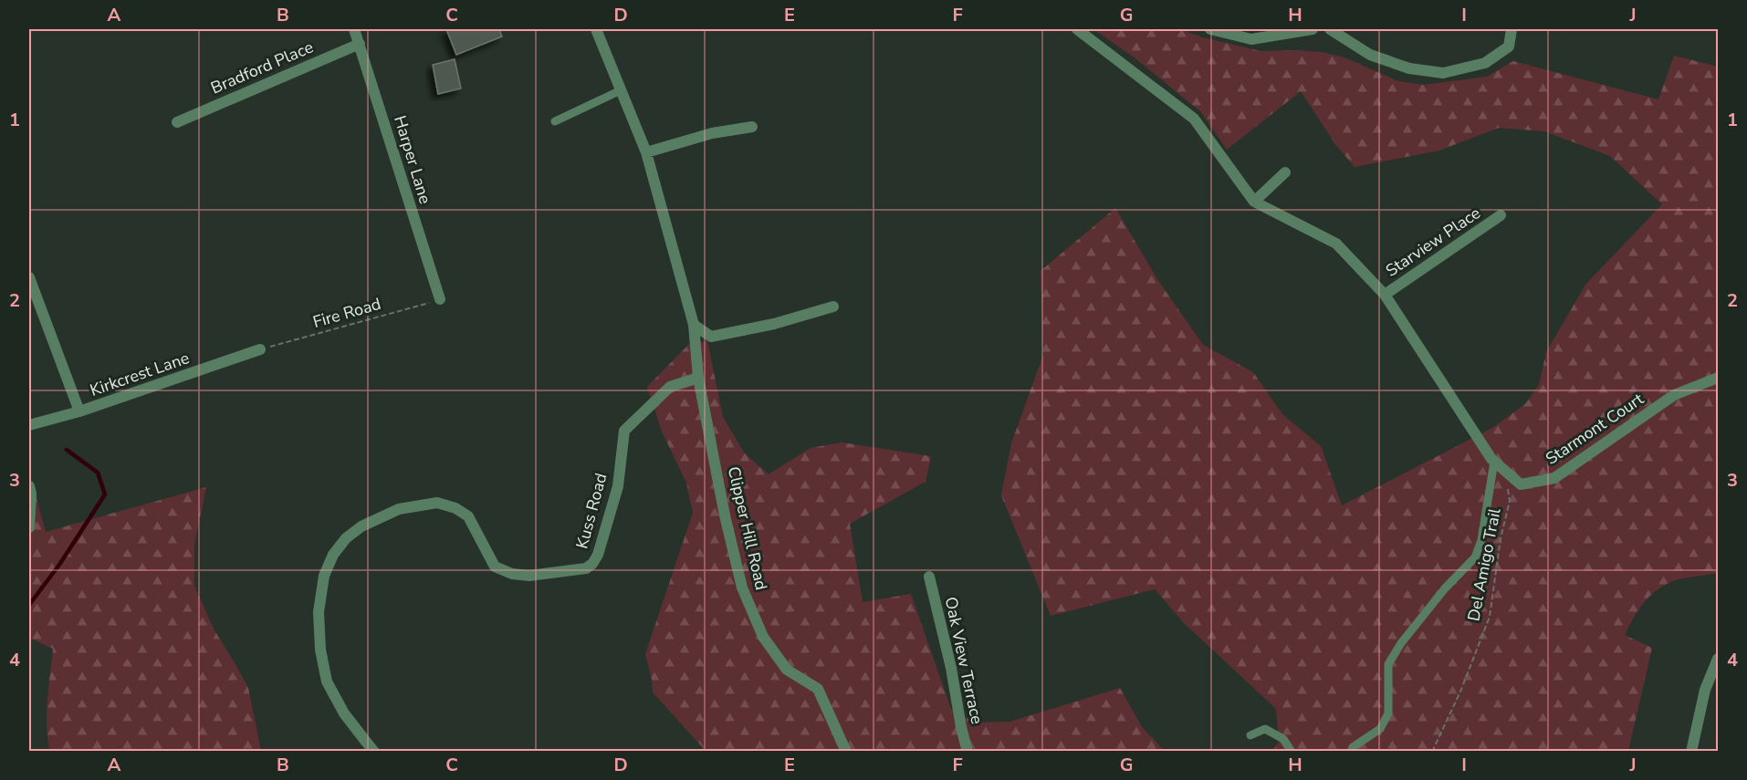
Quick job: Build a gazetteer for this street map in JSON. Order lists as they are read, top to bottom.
{
  "streets": {
    "street": [
      "Bradford Place",
      "Harper Lane",
      "Starview Place",
      "Kirkcrest Lane",
      "Starmont Court",
      "Kuss Road",
      "Clipper Hill Road",
      "Oak View Terrace"
    ],
    "path": ["Fire Road", "Del Amigo Trail"]
  },
  "crossings": [
    ["Bradford Place", "Harper Lane"],
    ["Harper Lane", "Fire Road"],
    ["Starview Place", "Starmont Court"],
    ["Fire Road", "Kirkcrest Lane"],
    ["Starmont Court", "Del Amigo Trail"],
    ["Kuss Road", "Clipper Hill Road"]
  ],
  "grid": {
    "columns": [
      "A",
      "B",
      "C",
      "D",
      "E",
      "F",
      "G",
      "H",
      "I",
      "J"
    ],
    "rows": [
      "1",
      "2",
      "3",
      "4"
    ]
  }
}
